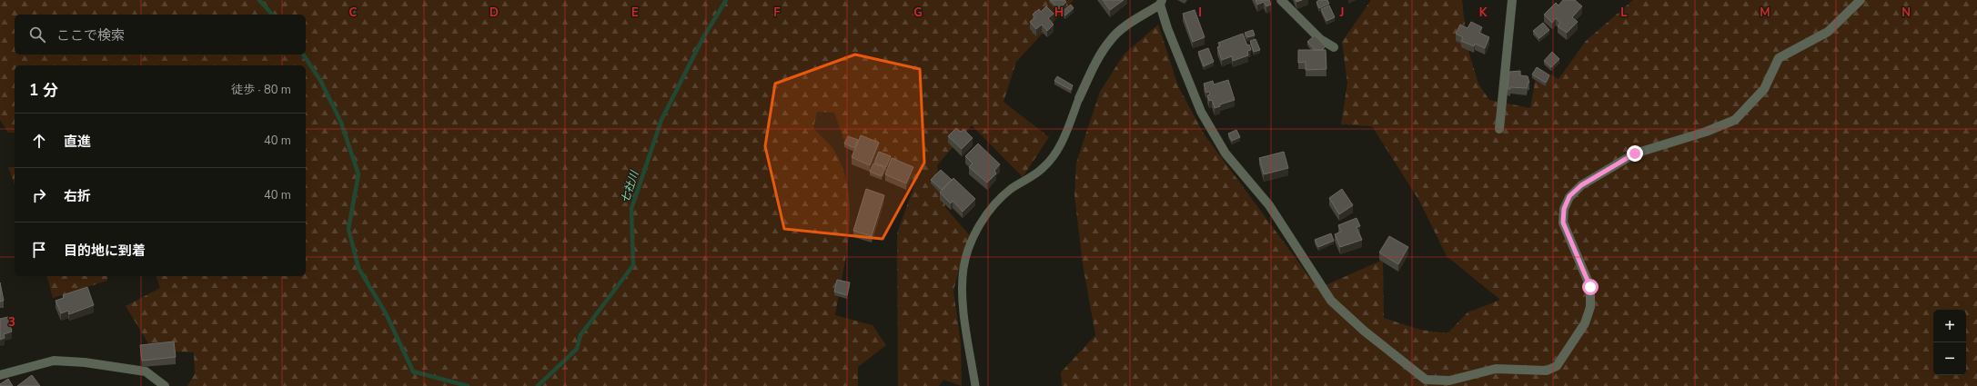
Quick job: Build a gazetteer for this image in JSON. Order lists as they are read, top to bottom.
{
  "water": ["七社川"],
  "page": {
    "search": "ここで検索",
    "heading": ["1 分", "徒歩 · 80 m"],
    "list": [
      ["直進", "40 m"],
      ["右折", "40 m"],
      "目的地に到着"
    ],
    "map_buttons": ["+", "−"]
  },
  "grid": {
    "columns": [
      "C",
      "D",
      "E",
      "F",
      "G",
      "H",
      "I",
      "J",
      "K",
      "L",
      "M",
      "N"
    ],
    "rows": ["3"]
  }
}
